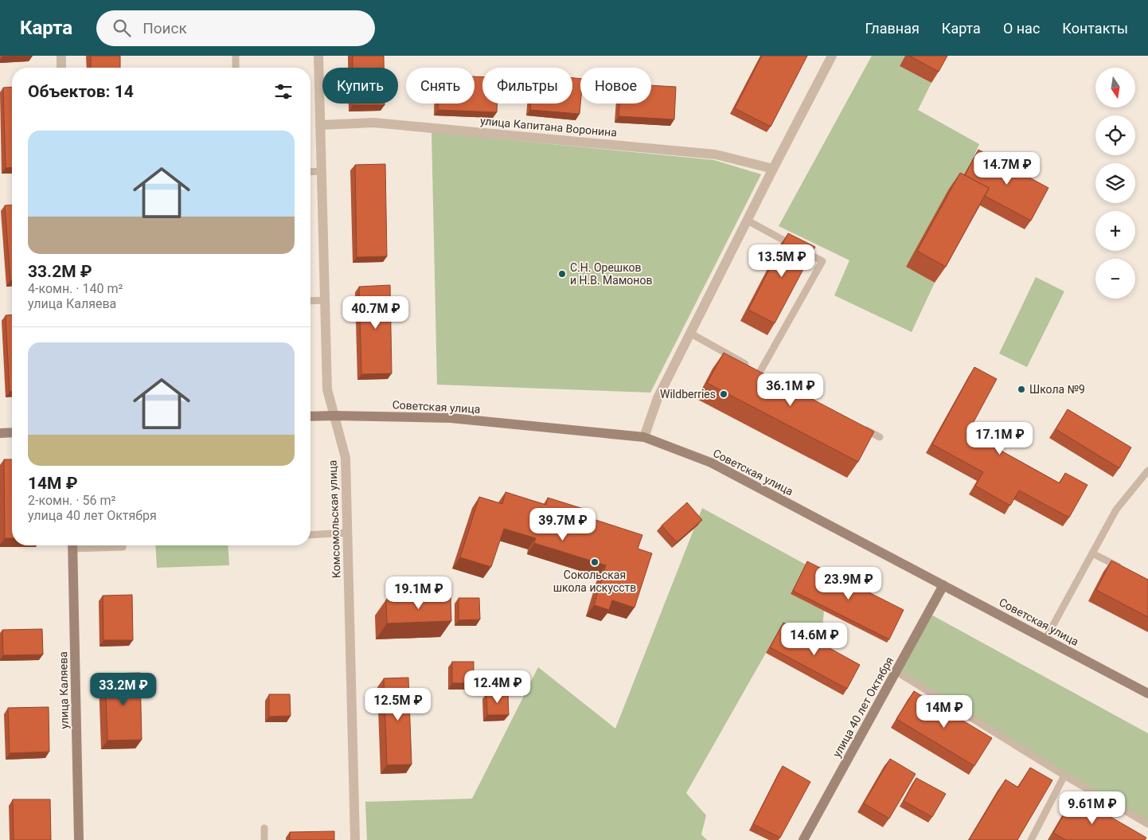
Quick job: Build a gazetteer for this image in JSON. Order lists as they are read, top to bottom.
{
  "streets": {
    "main road": ["Советская улица", "улица Каляева", "улица 40 лет Октября"],
    "street": ["улица Капитана Воронина", "Комсомольская улица"]
  },
  "crossings": [
    ["улица Капитана Воронина", "Комсомольская улица"],
    ["Советская улица", "Комсомольская улица"],
    ["Советская улица", "улица 40 лет Октября"]
  ],
  "places": [
    "С.Н. Орешков и Н.В. Мамонов",
    "Школа №9",
    "Wildberries",
    "Сокольская школа искусств"
  ],
  "north": "bottom",
  "page": {
    "header": "Карта",
    "search": "Поиск",
    "nav": [
      "Главная",
      "Карта",
      "О нас",
      "Контакты"
    ],
    "map_buttons": ["+", "−"],
    "chip": [
      "Купить",
      "Снять",
      "Фильтры",
      "Новое"
    ],
    "heading": "Объектов: 14",
    "list": [
      {
        "name": "33.2M ₽",
        "note": "4-комн. · 140 m² · улица Каляева"
      },
      {
        "name": "14M ₽",
        "note": "2-комн. · 56 m² · улица 40 лет Октября"
      }
    ],
    "price": [
      "14.7M ₽",
      "13.5M ₽",
      "40.7M ₽",
      "36.1M ₽",
      "17.1M ₽",
      "39.7M ₽",
      "23.9M ₽",
      "19.1M ₽",
      "14.6M ₽",
      "12.4M ₽",
      "33.2M ₽",
      "12.5M ₽",
      "14M ₽",
      "9.61M ₽"
    ]
  }
}
